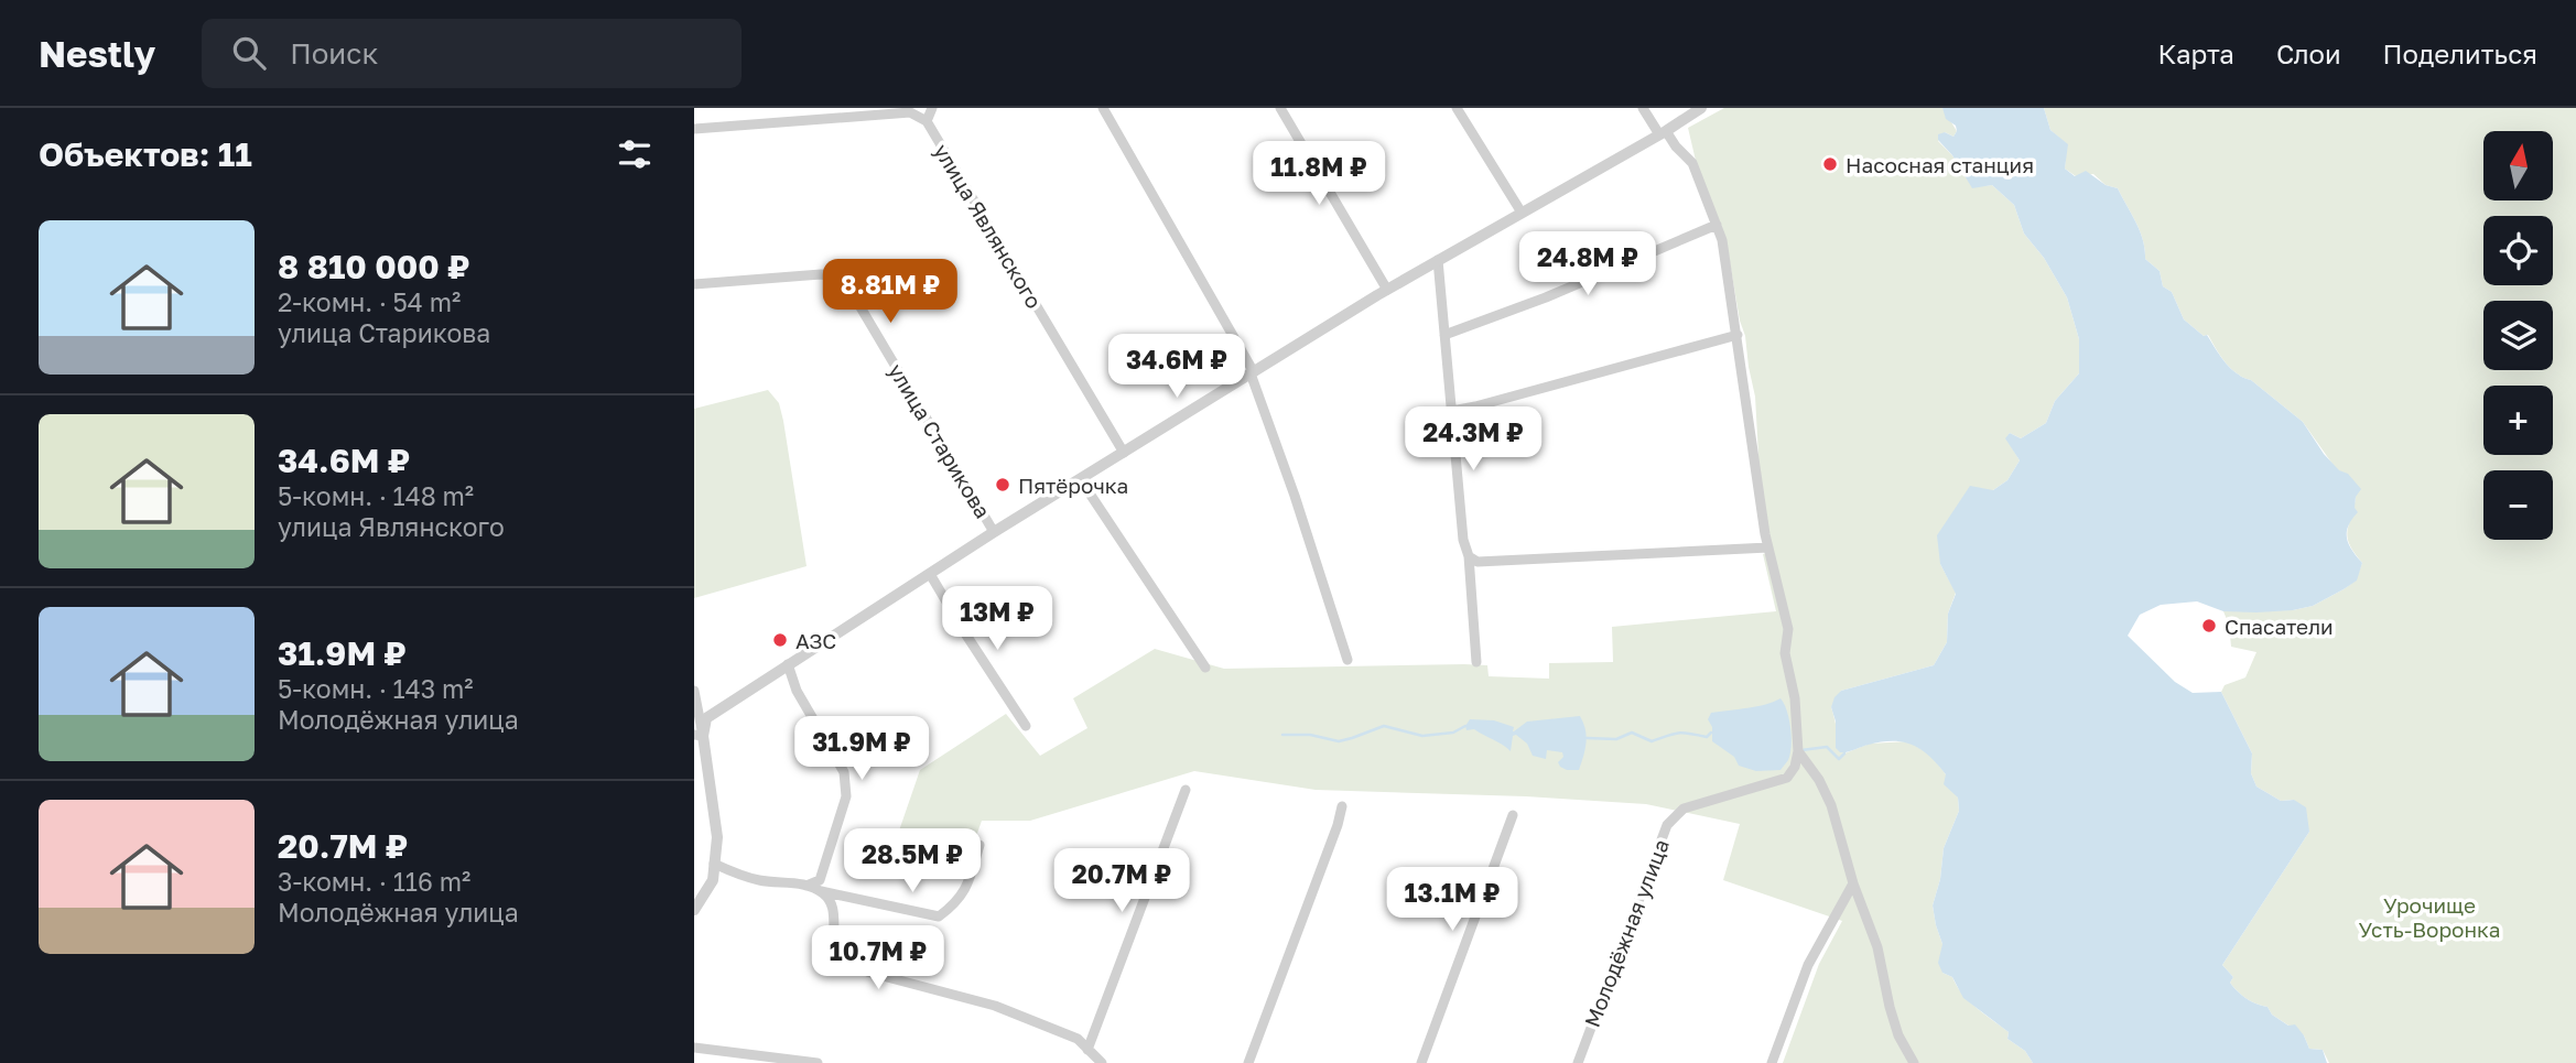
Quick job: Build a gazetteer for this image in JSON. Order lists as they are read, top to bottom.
{
  "streets": {
    "street": ["улица Являнского", "улица Старикова", "Молодёжная улица"]
  },
  "parks": ["Урочище Усть-Воронка"],
  "places": [
    "Насосная станция",
    "Пятёрочка",
    "Спасатели",
    "АЗС"
  ],
  "north": "top",
  "page": {
    "header": "Nestly",
    "search": "Поиск",
    "nav": ["Карта", "Слои", "Поделиться"],
    "heading": "Объектов: 11",
    "map_buttons": ["+", "−"],
    "price": [
      "11.8M ₽",
      "24.8M ₽",
      "8.81M ₽",
      "34.6M ₽",
      "24.3M ₽",
      "13M ₽",
      "31.9M ₽",
      "28.5M ₽",
      "20.7M ₽",
      "13.1M ₽",
      "10.7M ₽"
    ],
    "list": [
      {
        "name": "8 810 000 ₽",
        "note": "2-комн. · 54 m² · улица Старикова"
      },
      {
        "name": "34.6M ₽",
        "note": "5-комн. · 148 m² · улица Являнского"
      },
      {
        "name": "31.9M ₽",
        "note": "5-комн. · 143 m² · Молодёжная улица"
      },
      {
        "name": "20.7M ₽",
        "note": "3-комн. · 116 m² · Молодёжная улица"
      }
    ]
  }
}
